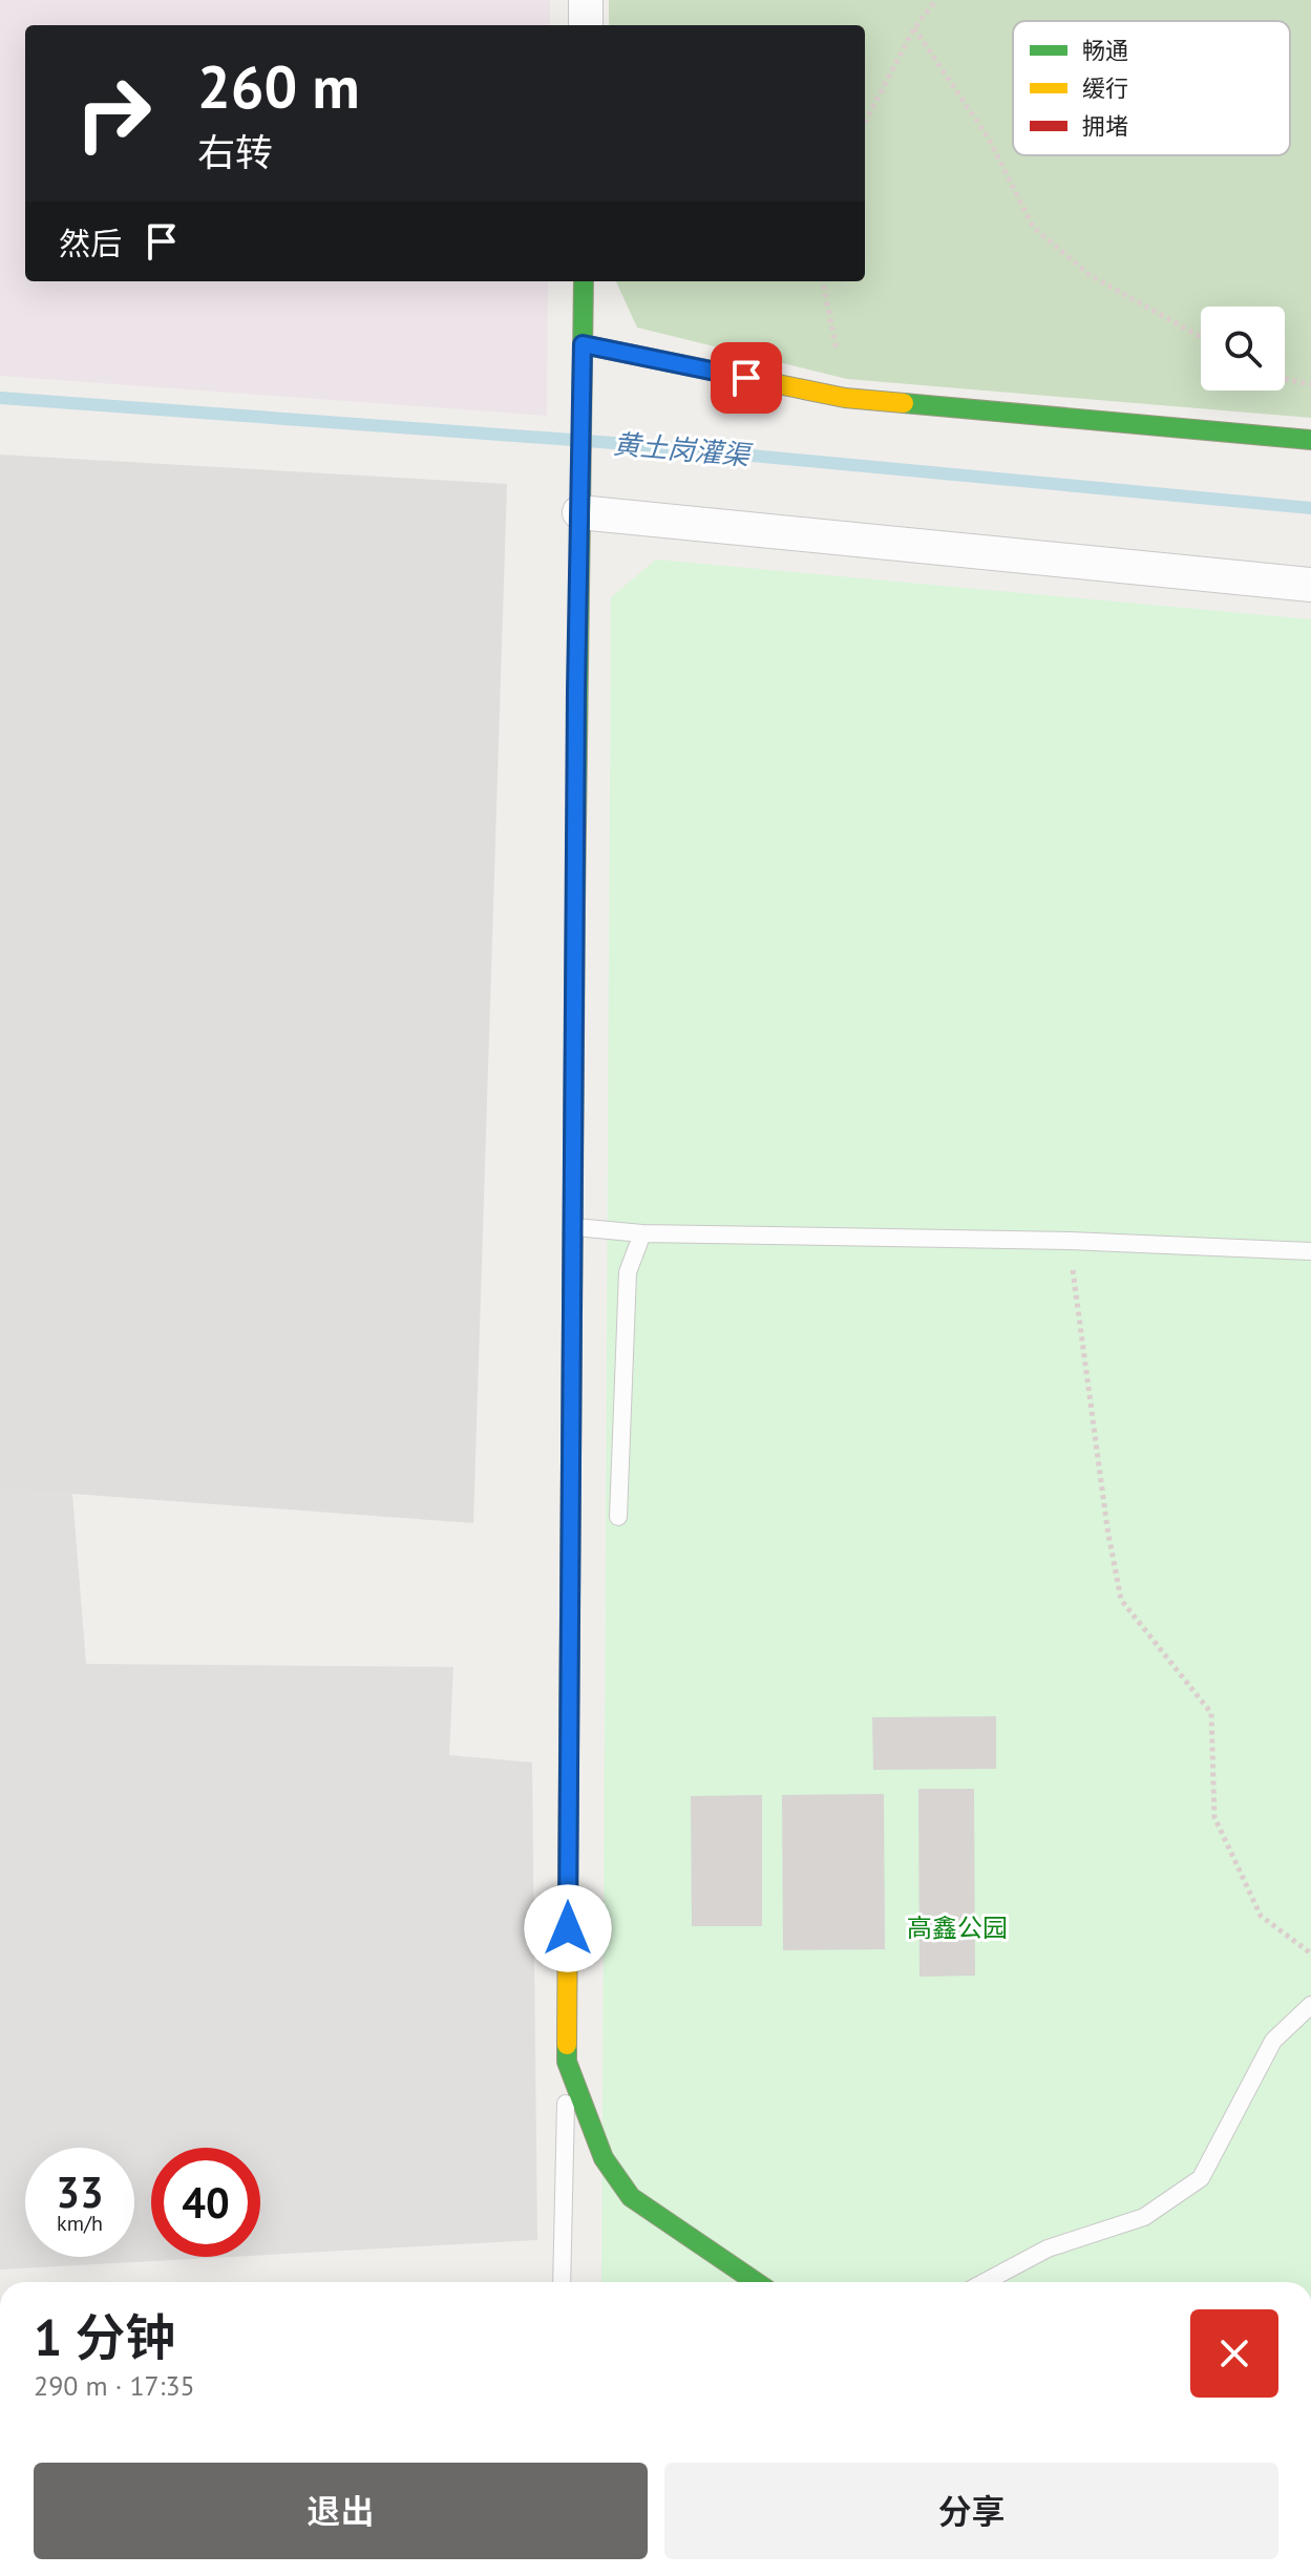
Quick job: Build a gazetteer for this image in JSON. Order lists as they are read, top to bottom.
{
  "water": ["黄土岗灌渠"],
  "parks": ["高鑫公园"],
  "legend": ["畅通", "缓行", "拥堵"],
  "page": {
    "turn": ["260 m", "右转"],
    "then": "然后",
    "speed": "33 km/h",
    "limit": "40",
    "heading": ["1 分钟", "290 m · 17:35"],
    "buttons": ["退出", "分享"]
  }
}
